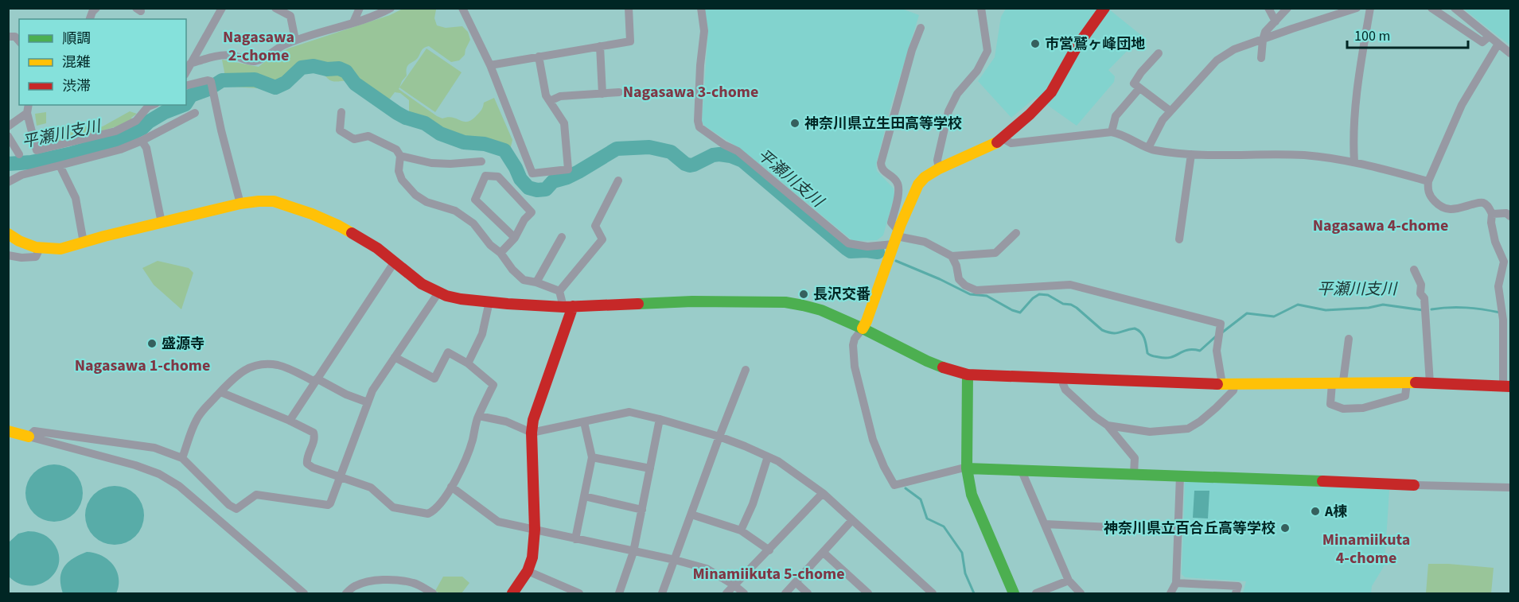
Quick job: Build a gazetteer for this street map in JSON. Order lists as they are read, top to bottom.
{
  "districts": [
    "Nagasawa 2-chome",
    "Nagasawa 3-chome",
    "Nagasawa 4-chome",
    "Nagasawa 1-chome",
    "Minamiikuta 4-chome",
    "Minamiikuta 5-chome"
  ],
  "water": ["平瀬川支川"],
  "places": [
    "市営鷲ヶ峰団地",
    "神奈川県立生田高等学校",
    "長沢交番",
    "盛源寺",
    "A棟",
    "神奈川県立百合丘高等学校"
  ],
  "legend": ["順調", "混雑", "渋滞"],
  "scale_bar": "100 m"
}
